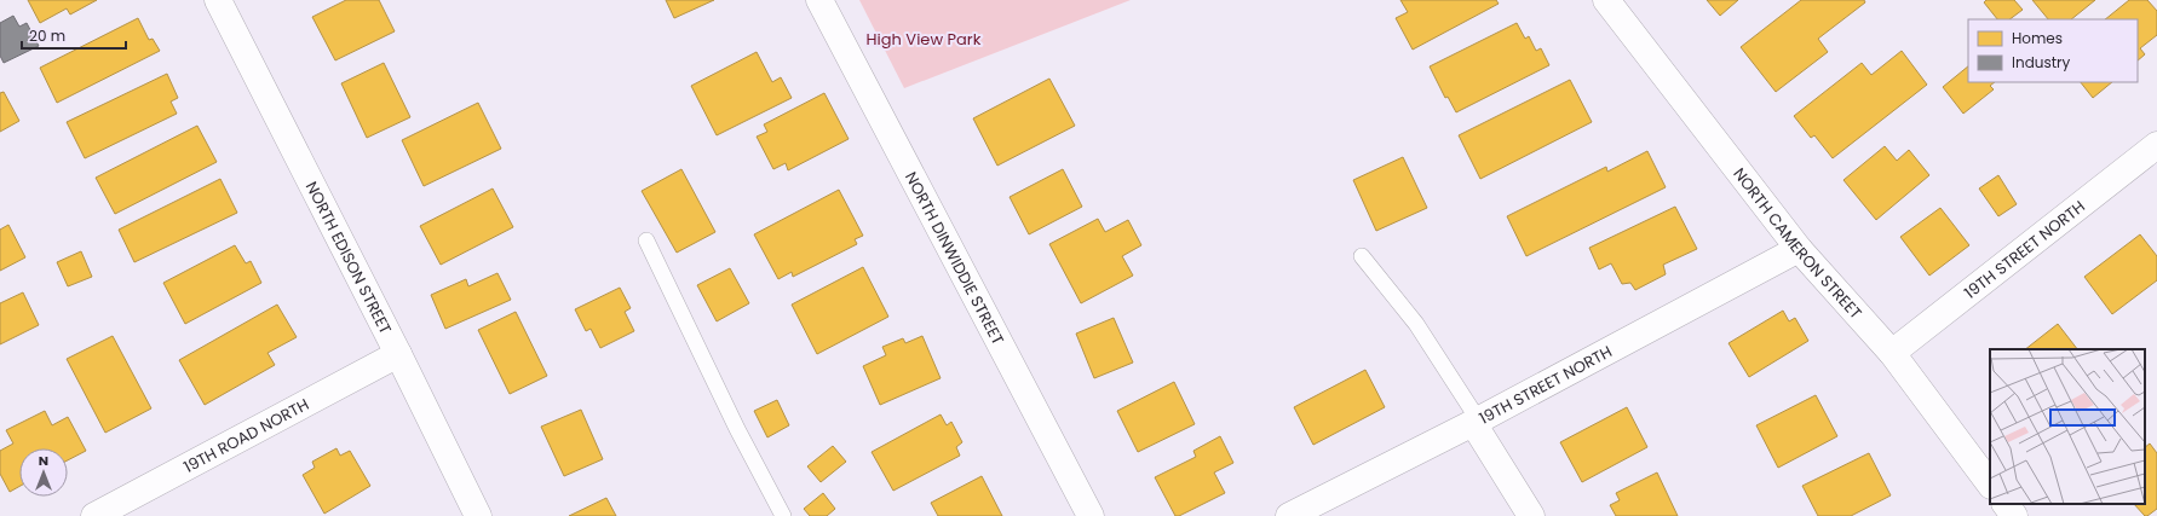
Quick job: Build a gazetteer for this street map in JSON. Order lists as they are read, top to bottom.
{
  "streets": {
    "street": [
      "NORTH CAMERON STREET",
      "19TH STREET NORTH",
      "NORTH EDISON STREET",
      "NORTH DINWIDDIE STREET",
      "19TH ROAD NORTH"
    ]
  },
  "crossings": [
    ["NORTH CAMERON STREET", "19TH STREET NORTH"],
    ["NORTH EDISON STREET", "19TH ROAD NORTH"]
  ],
  "parks": ["High View Park"],
  "legend": ["Homes", "Industry"],
  "scale_bar": "20 m",
  "north": "top"
}
